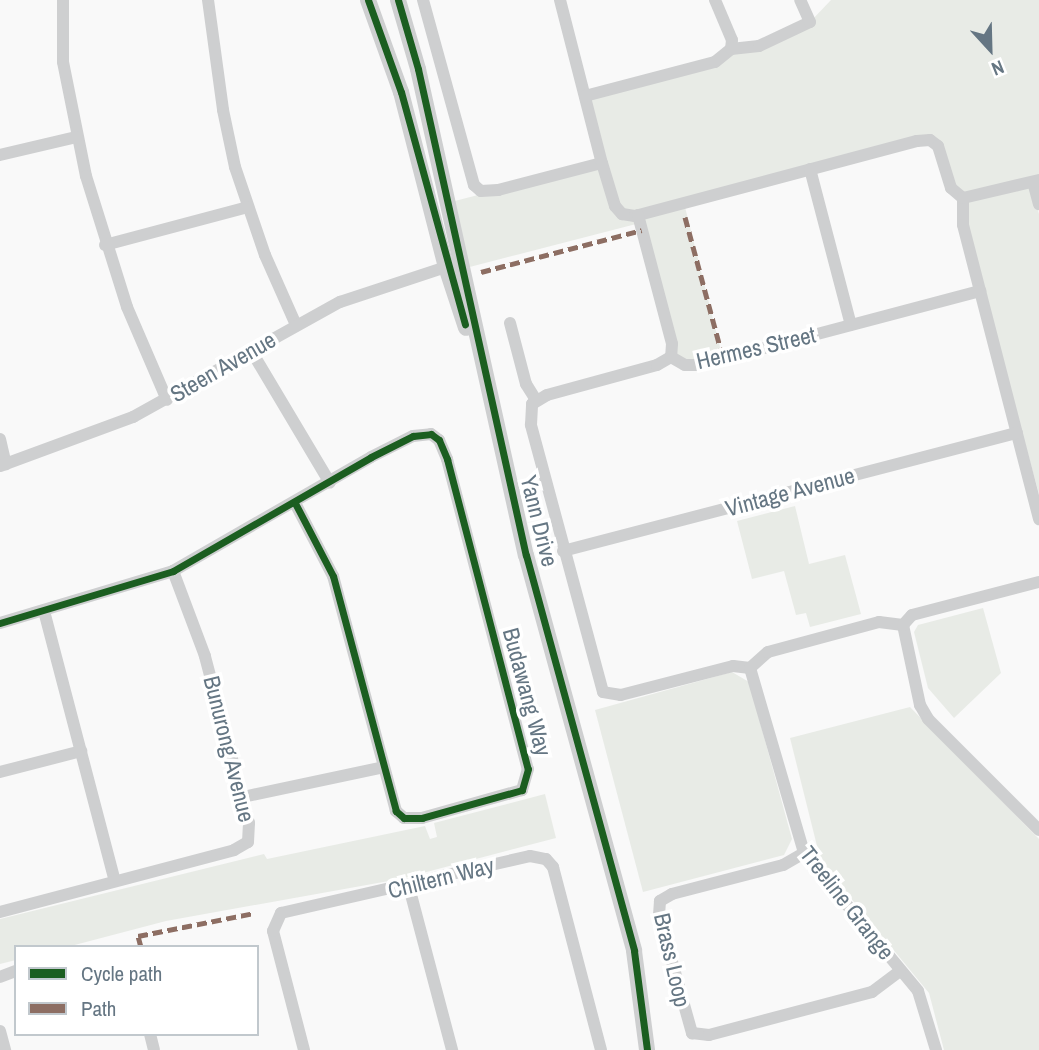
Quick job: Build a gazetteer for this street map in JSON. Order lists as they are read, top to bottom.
{
  "streets": {
    "street": [
      "Hermes Street",
      "Steen Avenue",
      "Vintage Avenue",
      "Yann Drive",
      "Budawang Way",
      "Bunurong Avenue",
      "Chiltern Way",
      "Treeline Grange",
      "Brass Loop"
    ]
  },
  "crossings": [
    ["Steen Avenue", "Yann Drive"],
    ["Treeline Grange", "Brass Loop"]
  ],
  "legend": ["Cycle path", "Path"],
  "north": "bottom"
}
